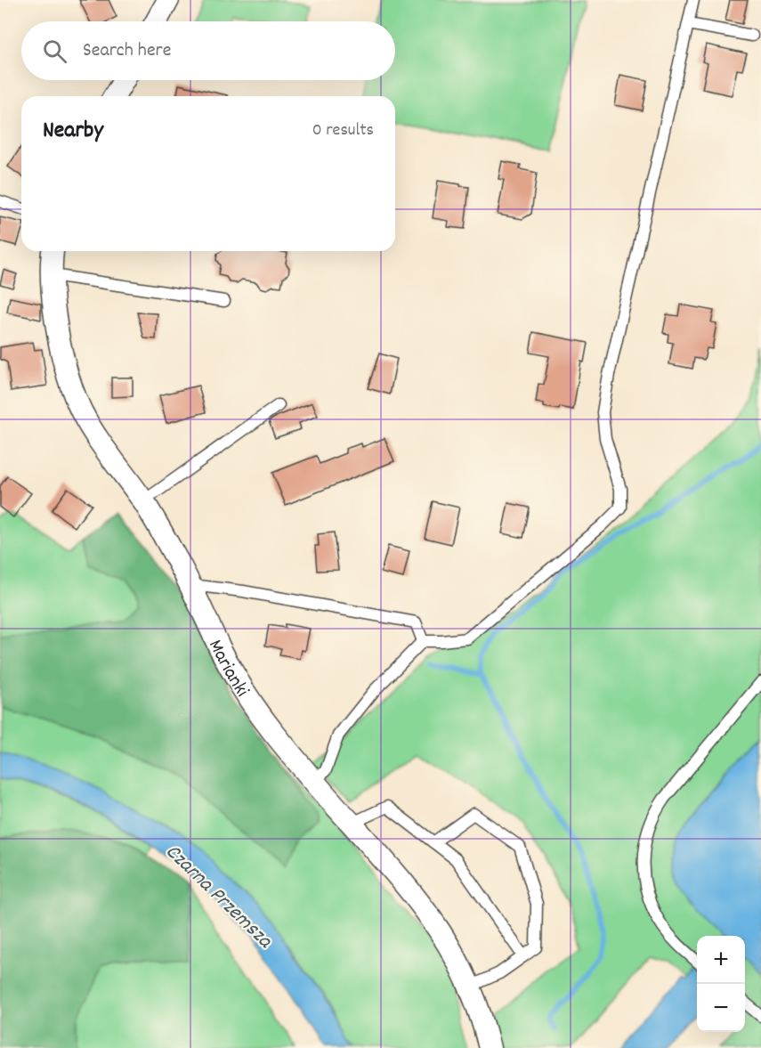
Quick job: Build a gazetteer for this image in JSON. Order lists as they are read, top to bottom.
{
  "streets": {
    "street": ["Marianki"]
  },
  "water": ["Czarna Przemsza"],
  "page": {
    "search": "Search here",
    "heading": ["Nearby", "0 results"],
    "map_buttons": ["+", "−"]
  }
}
